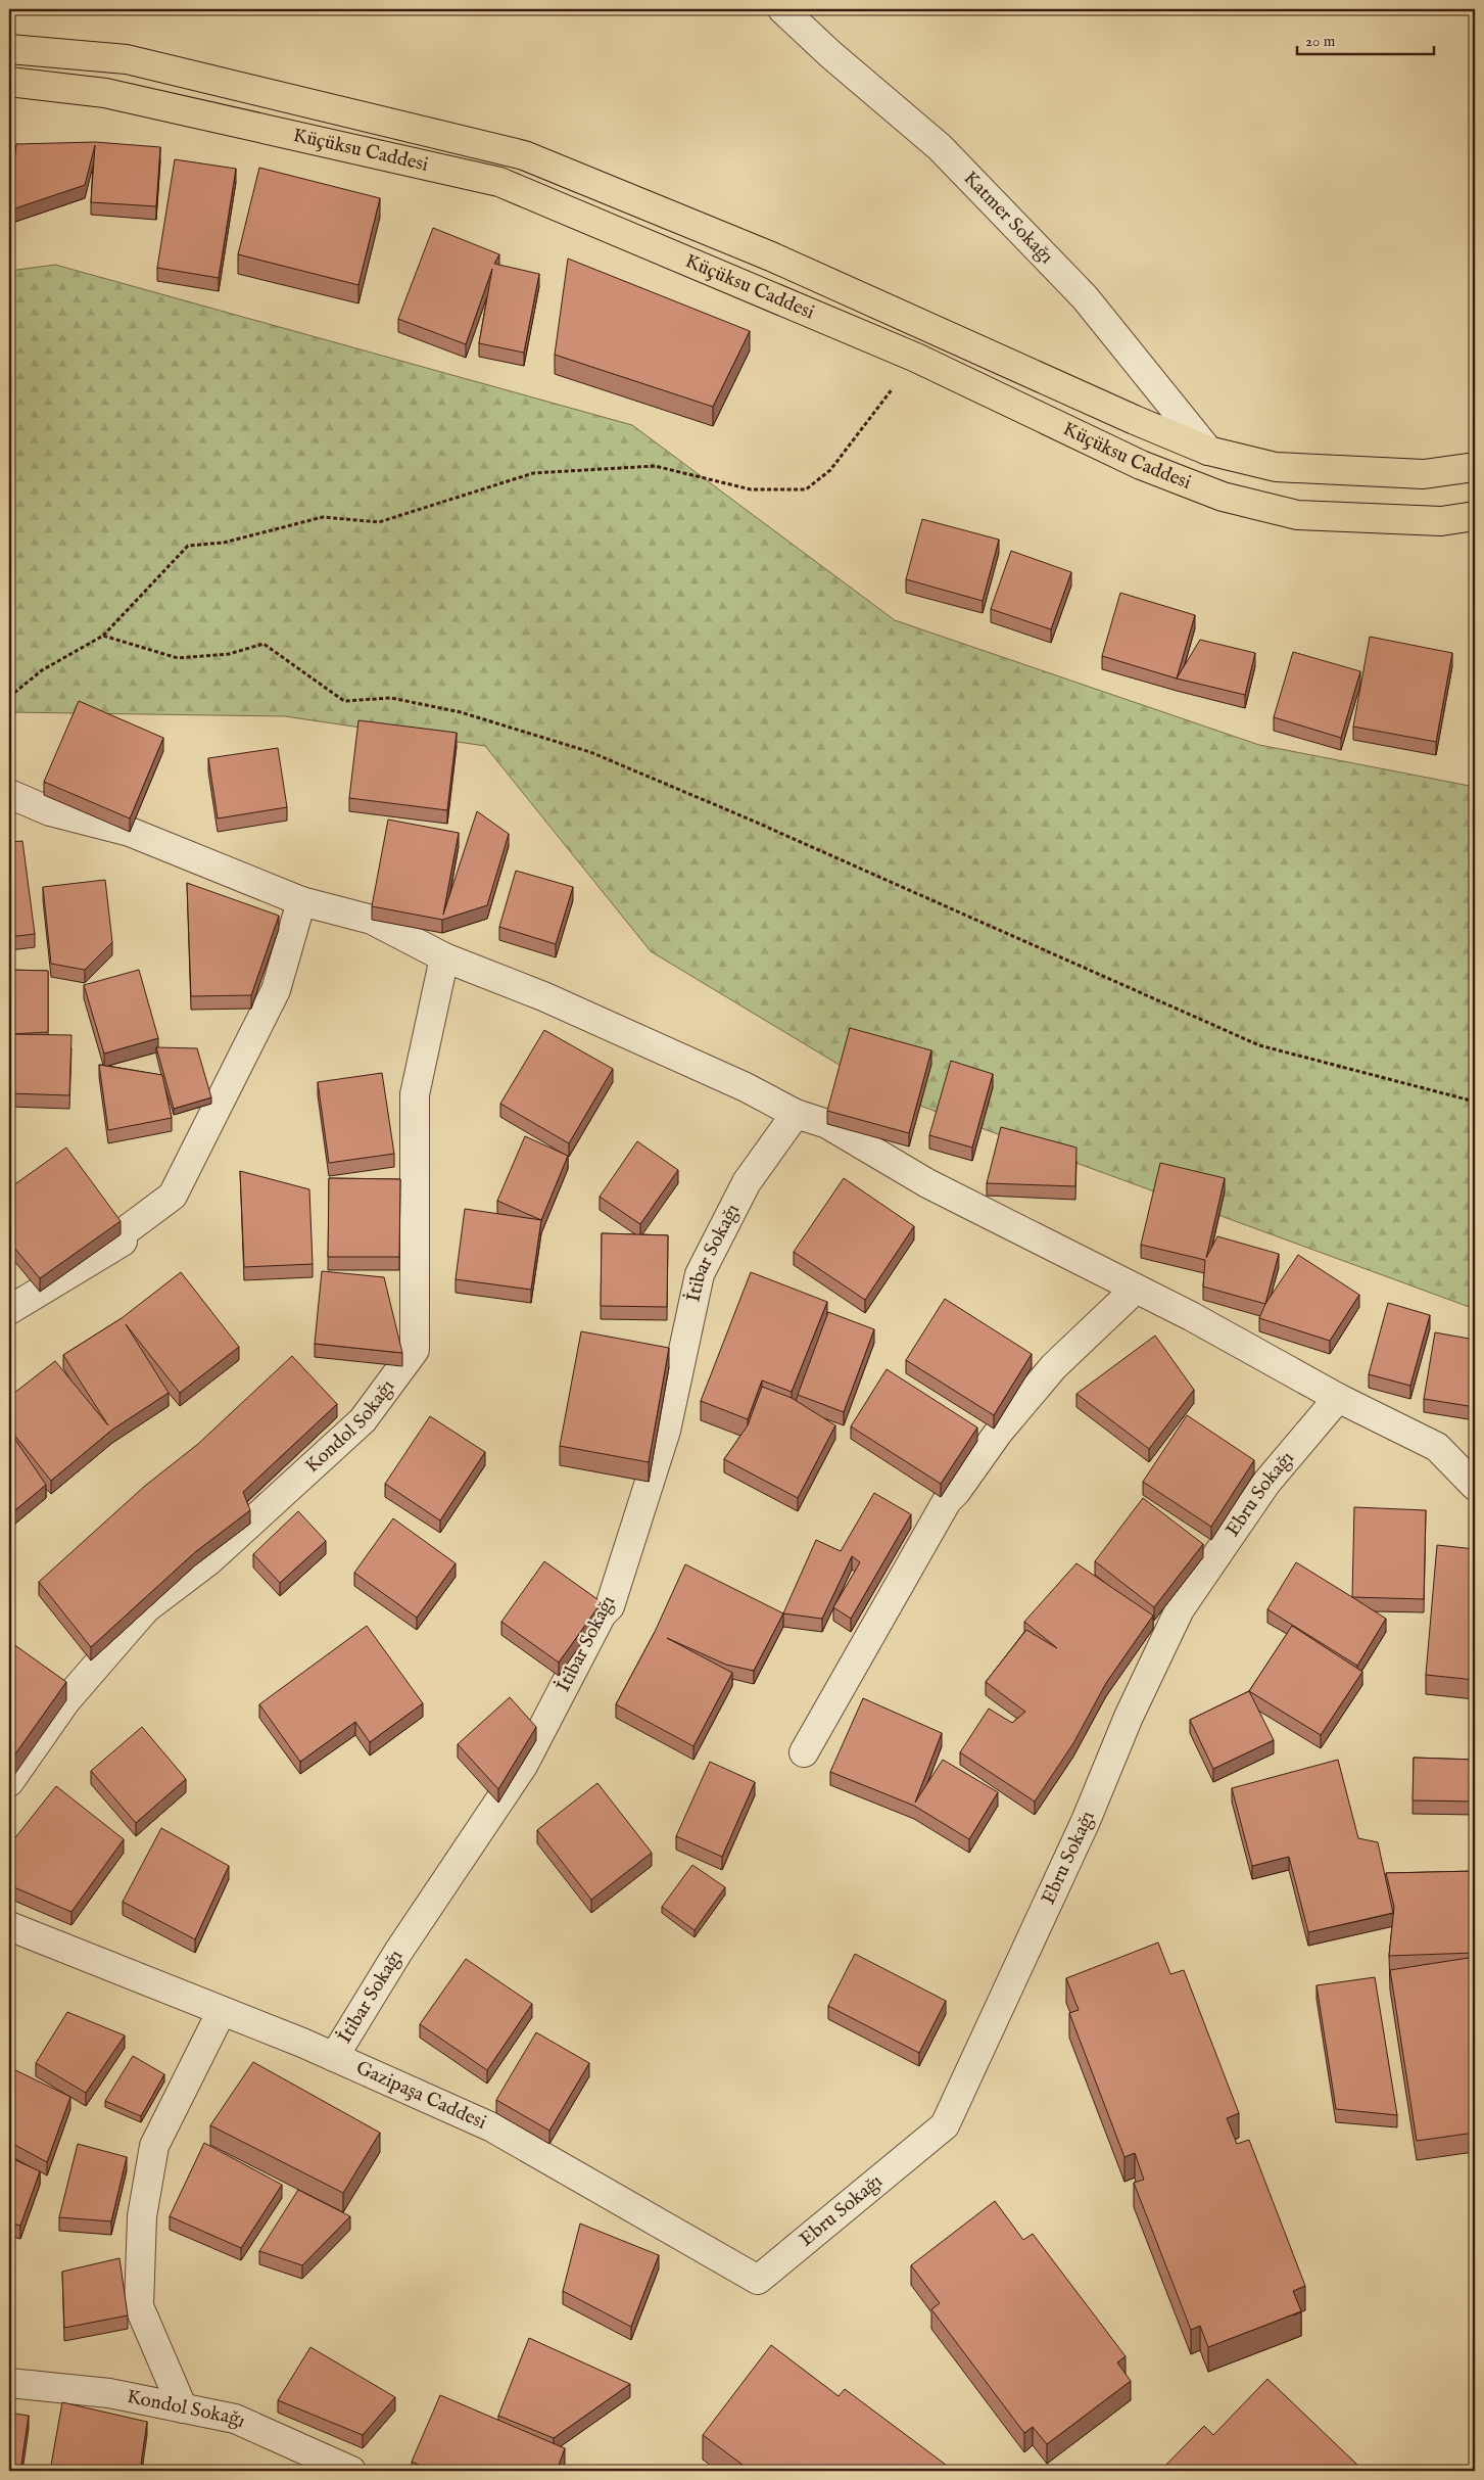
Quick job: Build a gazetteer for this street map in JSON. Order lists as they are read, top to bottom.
{
  "streets": {
    "main road": ["Küçüksu Caddesi"],
    "street": [
      "Katmer Sokağı",
      "İtibar Sokağı",
      "Kondol Sokağı",
      "Ebru Sokağı",
      "Gazipaşa Caddesi"
    ]
  },
  "crossings": [
    ["Küçüksu Caddesi", "Katmer Sokağı"],
    ["İtibar Sokağı", "Gazipaşa Caddesi"],
    ["Ebru Sokağı", "Gazipaşa Caddesi"]
  ],
  "scale_bar": "20 m"
}
